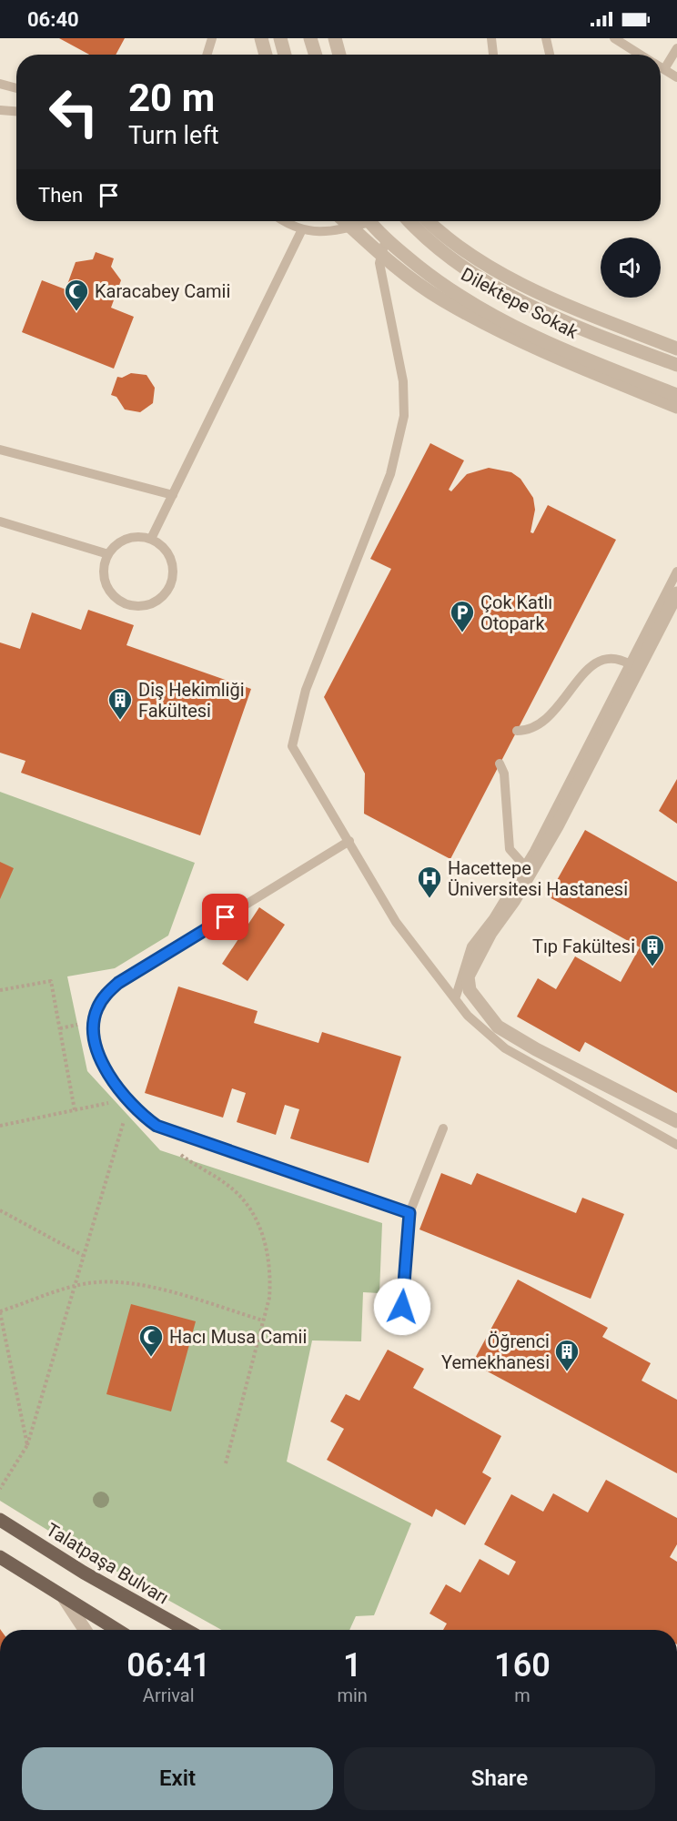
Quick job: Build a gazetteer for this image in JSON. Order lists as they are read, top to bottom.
{
  "streets": {
    "main road": ["Talatpaşa Bulvarı"],
    "street": ["Dilektepe Sokak"]
  },
  "places": {
    "mosque": ["Karacabey Camii", "Hacı Musa Camii"],
    "parking": ["Çok Katlı Otopark"],
    "building": ["Diş Hekimliği Fakültesi", "Tıp Fakültesi", "Öğrenci Yemekhanesi"],
    "hospital": ["Hacettepe Üniversitesi Hastanesi"]
  },
  "page": {
    "status": "06:40",
    "turn": ["20 m", "Turn left"],
    "then": "Then",
    "eta": [
      "06:41",
      "Arrival",
      "1",
      "min",
      "160",
      "m"
    ],
    "buttons": ["Exit", "Share"]
  }
}
